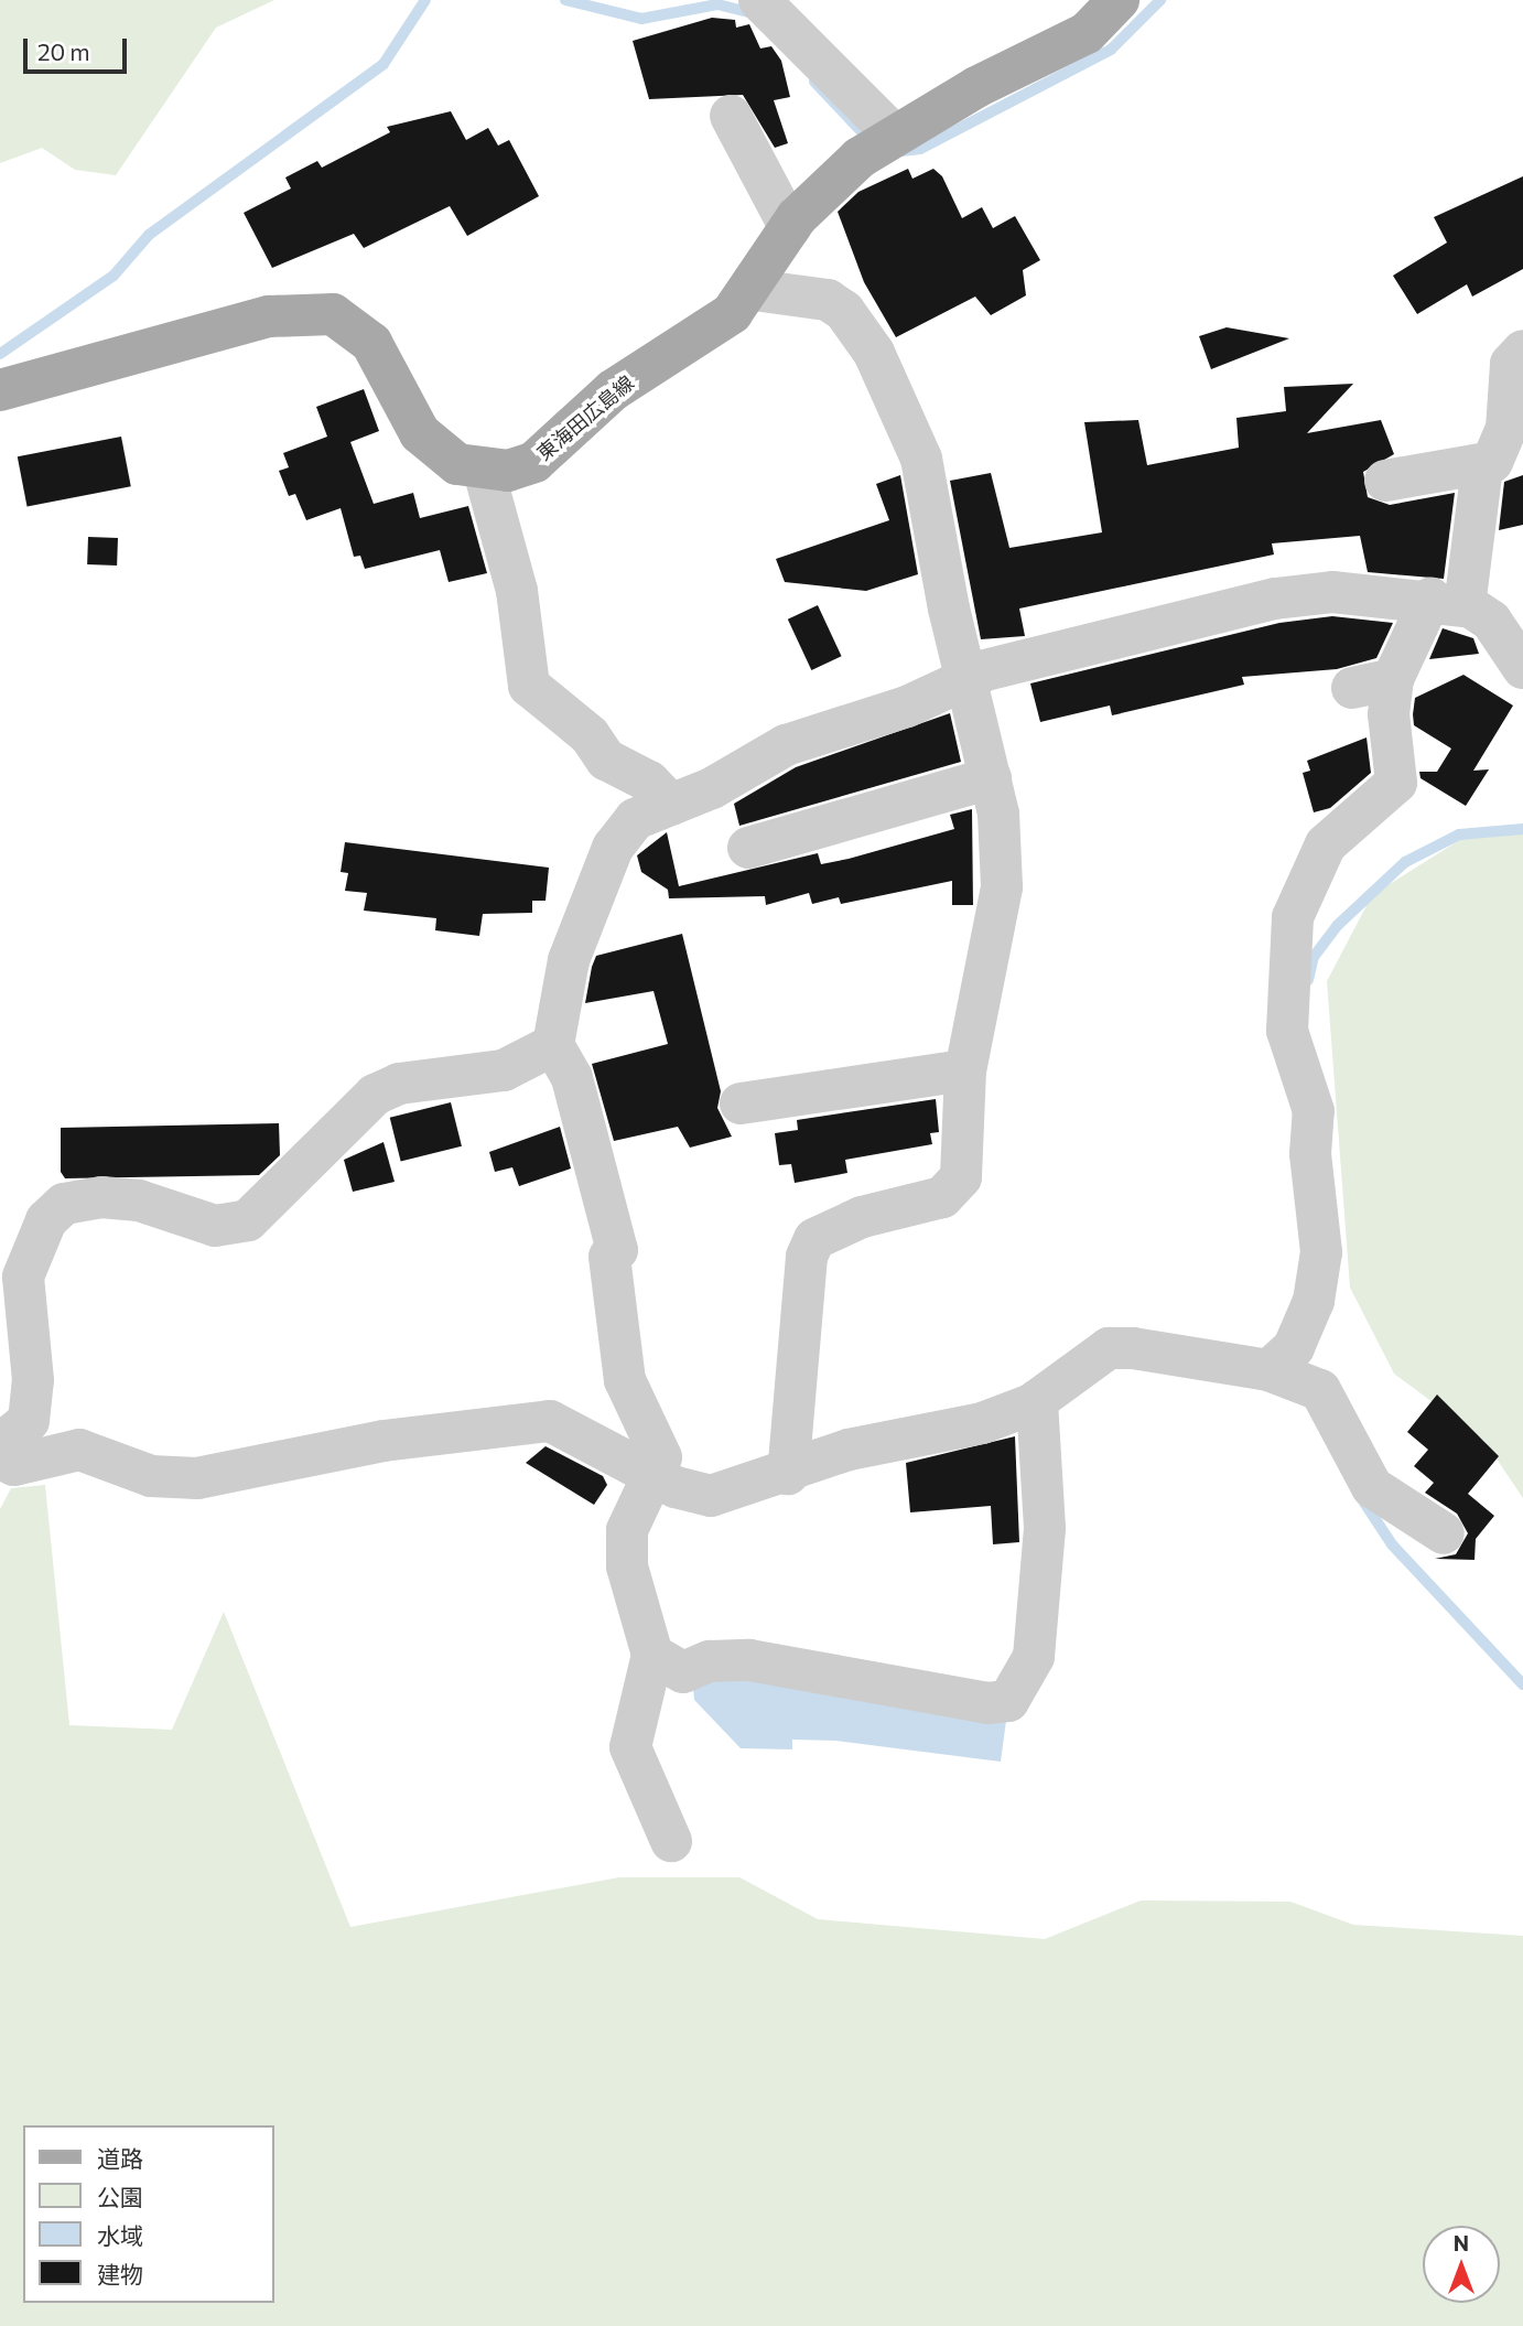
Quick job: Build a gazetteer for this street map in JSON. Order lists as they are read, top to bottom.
{
  "streets": {
    "main road": ["東海田広島線"]
  },
  "legend": [
    "道路",
    "公園",
    "水域",
    "建物"
  ],
  "scale_bar": "20 m",
  "north": "top"
}
